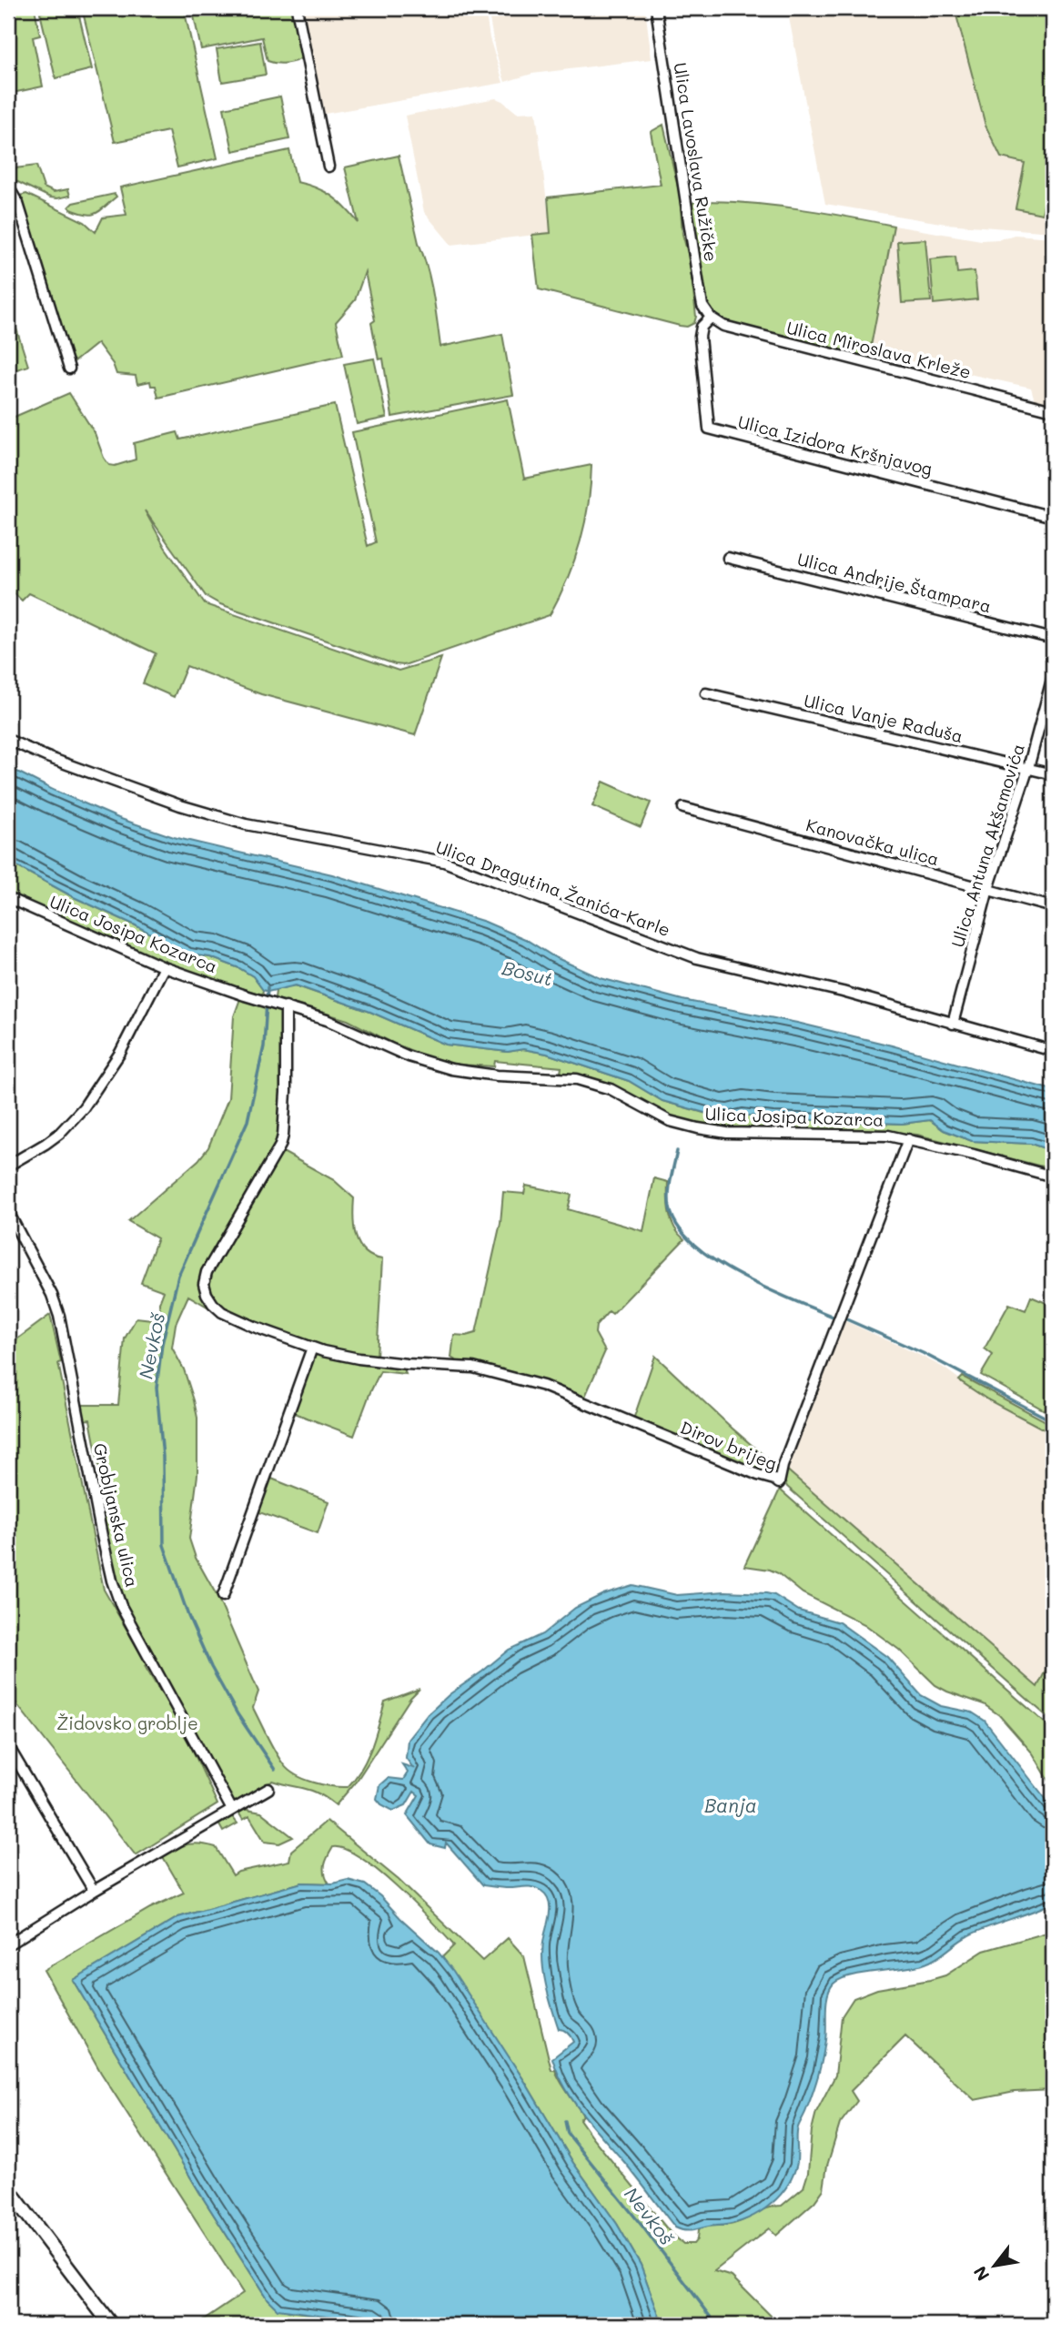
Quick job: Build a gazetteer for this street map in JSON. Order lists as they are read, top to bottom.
{
  "streets": {
    "street": [
      "Ulica Lavoslava Ružičke",
      "Ulica Miroslava Krleže",
      "Ulica Izidora Kršnjavog",
      "Ulica Andrije Štampara",
      "Ulica Vanje Raduša",
      "Kanovačka ulica",
      "Ulica Antuna Akšamovića",
      "Ulica Dragutina Žanića-Karle",
      "Ulica Josipa Kozarca",
      "Dirov brijeg",
      "Grobljanska ulica"
    ]
  },
  "crossings": [
    ["Ulica Lavoslava Ružičke", "Ulica Miroslava Krleže"],
    ["Ulica Lavoslava Ružičke", "Ulica Izidora Kršnjavog"],
    ["Ulica Miroslava Krleže", "Ulica Izidora Kršnjavog"],
    ["Ulica Vanje Raduša", "Ulica Antuna Akšamovića"],
    ["Kanovačka ulica", "Ulica Antuna Akšamovića"],
    ["Ulica Antuna Akšamovića", "Ulica Dragutina Žanića-Karle"],
    ["Ulica Josipa Kozarca", "Dirov brijeg"]
  ],
  "water": ["Bosut", "Nevkoš", "Banja"],
  "parks": ["Židovsko groblje"],
  "north": "bottom left"
}
